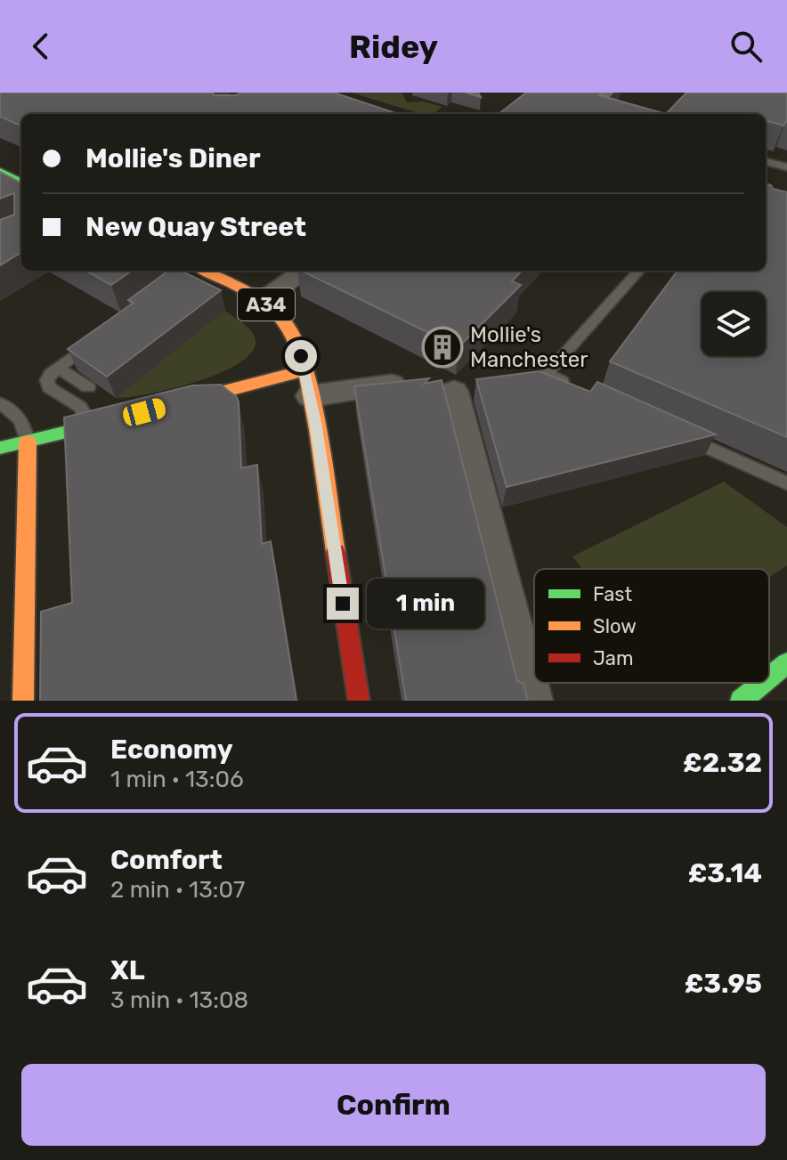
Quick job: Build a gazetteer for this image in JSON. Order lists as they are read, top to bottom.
{
  "streets": {
    "main road": ["A34"]
  },
  "places": {
    "building": ["Mollie's Manchester"]
  },
  "legend": ["Fast", "Slow", "Jam"],
  "page": {
    "header": "Ridey",
    "banner": ["Mollie's Diner", "New Quay Street"],
    "bubble": "1 min",
    "list": [
      {
        "name": "Economy",
        "note": "1 min · 13:06",
        "value": "£2.32"
      },
      {
        "name": "Comfort",
        "note": "2 min · 13:07",
        "value": "£3.14"
      },
      {
        "name": "XL",
        "note": "3 min · 13:08",
        "value": "£3.95"
      }
    ],
    "buttons": "Confirm"
  }
}
